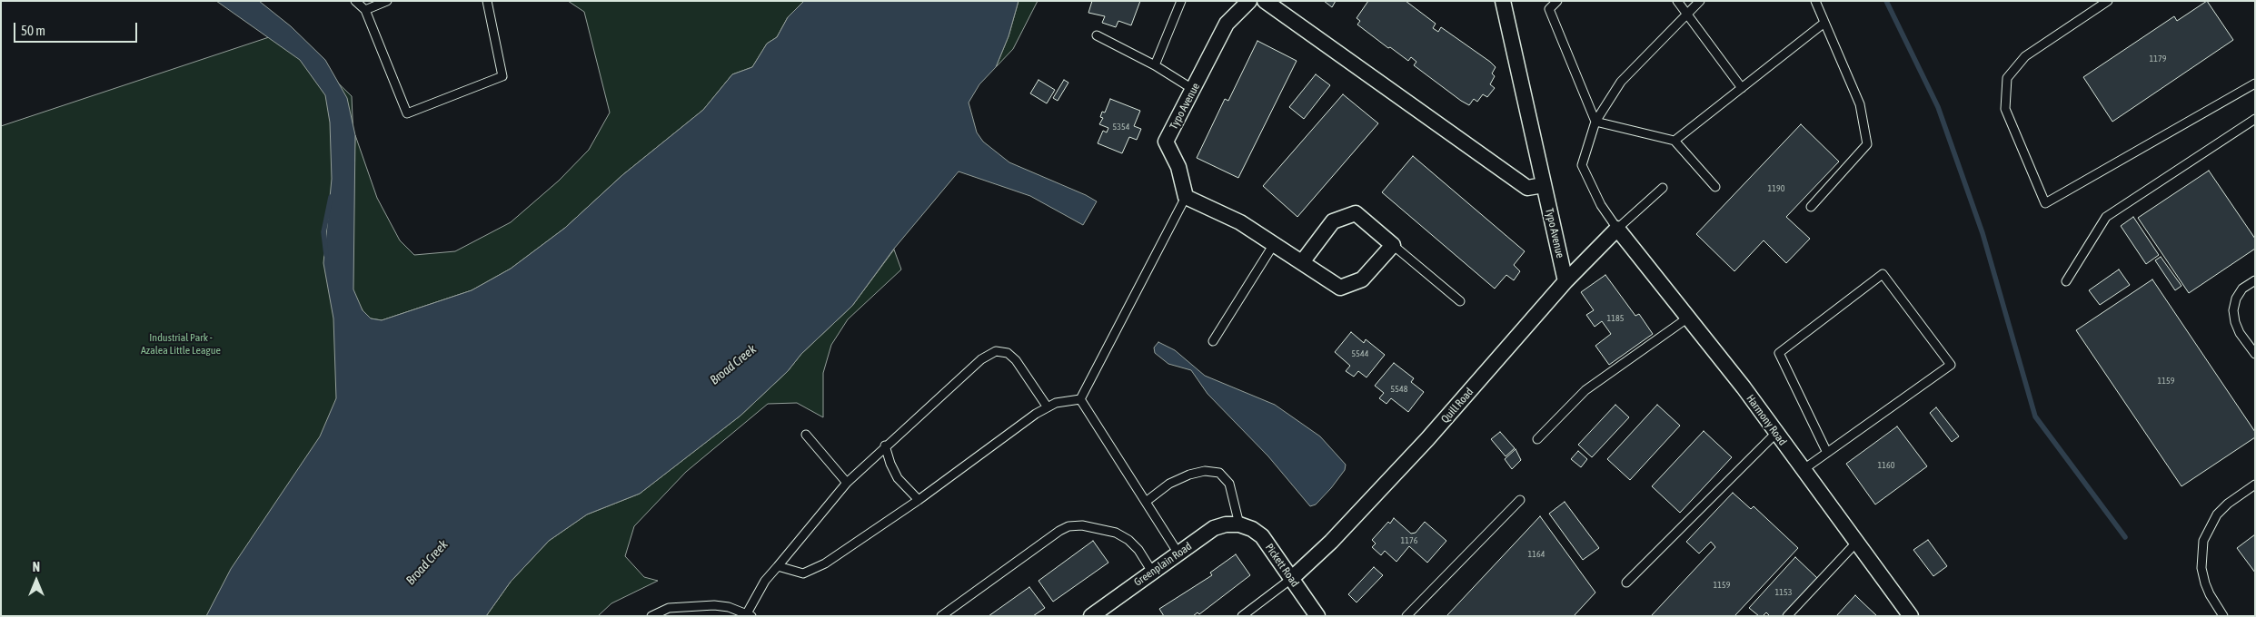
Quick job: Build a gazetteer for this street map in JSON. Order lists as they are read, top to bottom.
{
  "streets": {
    "street": [
      "Typo Avenue",
      "Quill Road",
      "Harmony Road",
      "Greenplain Road",
      "Pickett Road"
    ]
  },
  "crossings": [
    ["Typo Avenue", "Quill Road"],
    ["Quill Road", "Harmony Road"],
    ["Quill Road", "Pickett Road"],
    ["Greenplain Road", "Pickett Road"]
  ],
  "water": ["Broad Creek"],
  "parks": ["Industrial Park - Azalea Little League"],
  "house_numbers": [
    "1179",
    "5354",
    "1190",
    "1185",
    "5544",
    "1159",
    "5548",
    "1160",
    "1176",
    "1164",
    "1159",
    "1153"
  ],
  "scale_bar": "50 m",
  "north": "top"
}
